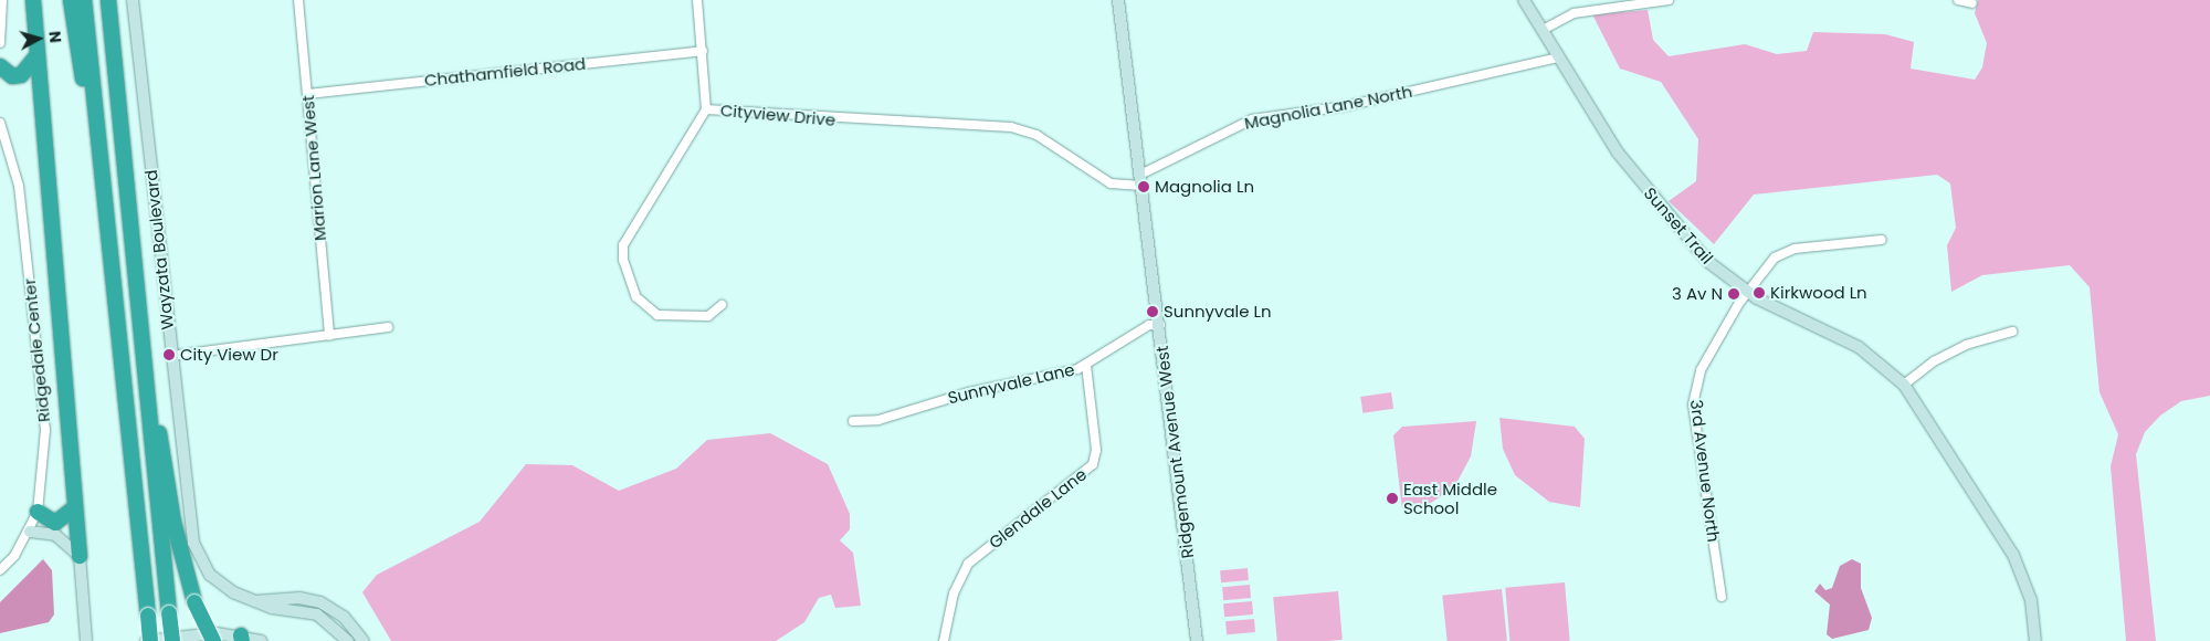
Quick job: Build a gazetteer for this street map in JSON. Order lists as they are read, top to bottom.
{
  "streets": {
    "street": [
      "Chathamfield Road",
      "Magnolia Lane North",
      "Cityview Drive",
      "Marion Lane West",
      "Sunset Trail",
      "Wayzata Boulevard",
      "Ridgedale Center",
      "Sunnyvale Lane",
      "Ridgemount Avenue West",
      "3rd Avenue North",
      "Glendale Lane"
    ]
  },
  "crossings": [
    ["Chathamfield Road", "Marion Lane West"],
    ["Magnolia Lane North", "Cityview Drive"],
    ["Magnolia Lane North", "Sunset Trail"],
    ["Magnolia Lane North", "Ridgemount Avenue West"],
    ["Cityview Drive", "Ridgemount Avenue West"],
    ["Sunset Trail", "3rd Avenue North"],
    ["Sunnyvale Lane", "Ridgemount Avenue West"],
    ["Sunnyvale Lane", "Glendale Lane"]
  ],
  "places": [
    "Magnolia Ln",
    "Kirkwood Ln",
    "3 Av N",
    "Sunnyvale Ln",
    "City View Dr",
    "East Middle School"
  ],
  "north": "right"
}
